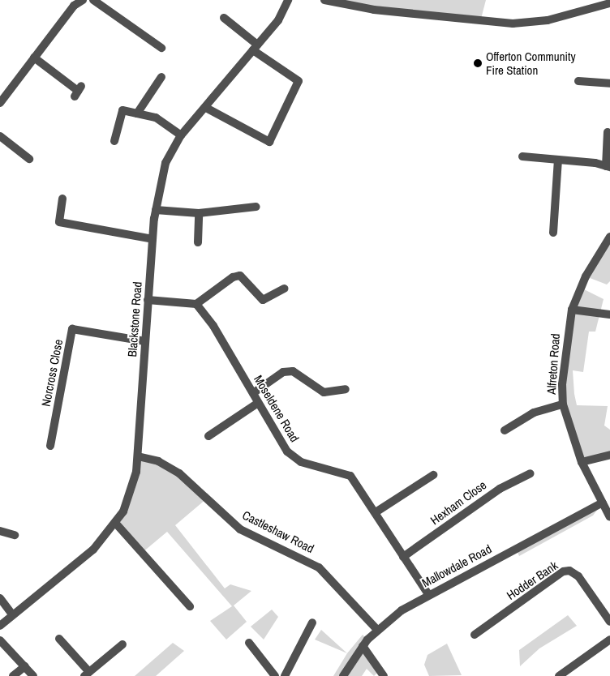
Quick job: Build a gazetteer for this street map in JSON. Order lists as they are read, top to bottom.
{
  "streets": {
    "street": [
      "Blackstone Road",
      "Alfreton Road",
      "Norcross Close",
      "Moseldene Road",
      "Hexham Close",
      "Castleshaw Road",
      "Mallowdale Road",
      "Hodder Bank"
    ]
  },
  "crossings": [
    ["Blackstone Road", "Norcross Close"],
    ["Blackstone Road", "Castleshaw Road"],
    ["Alfreton Road", "Mallowdale Road"],
    ["Moseldene Road", "Hexham Close"],
    ["Moseldene Road", "Mallowdale Road"],
    ["Castleshaw Road", "Mallowdale Road"]
  ],
  "places": ["Offerton Community Fire Station"]
}
